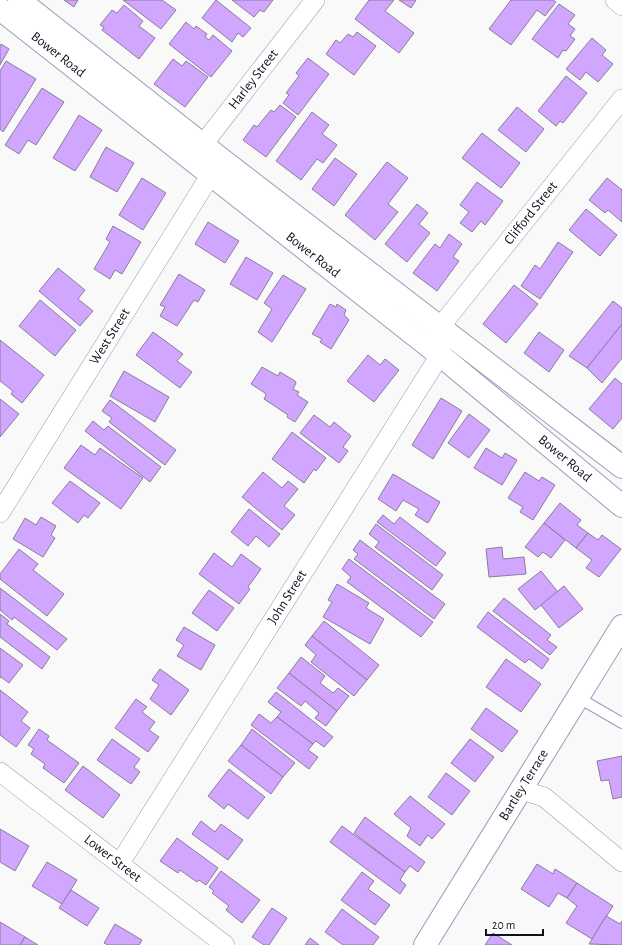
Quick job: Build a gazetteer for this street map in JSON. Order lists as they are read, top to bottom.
{
  "streets": {
    "main road": ["Bower Road", "Bartley Terrace"],
    "street": [
      "Harley Street",
      "Clifford Street",
      "West Street",
      "John Street",
      "Lower Street"
    ]
  },
  "crossings": [
    ["Bower Road", "Harley Street"],
    ["Bower Road", "Clifford Street"],
    ["Bower Road", "West Street"],
    ["Bower Road", "John Street"],
    ["John Street", "Lower Street"]
  ],
  "scale_bar": "20 m"
}
